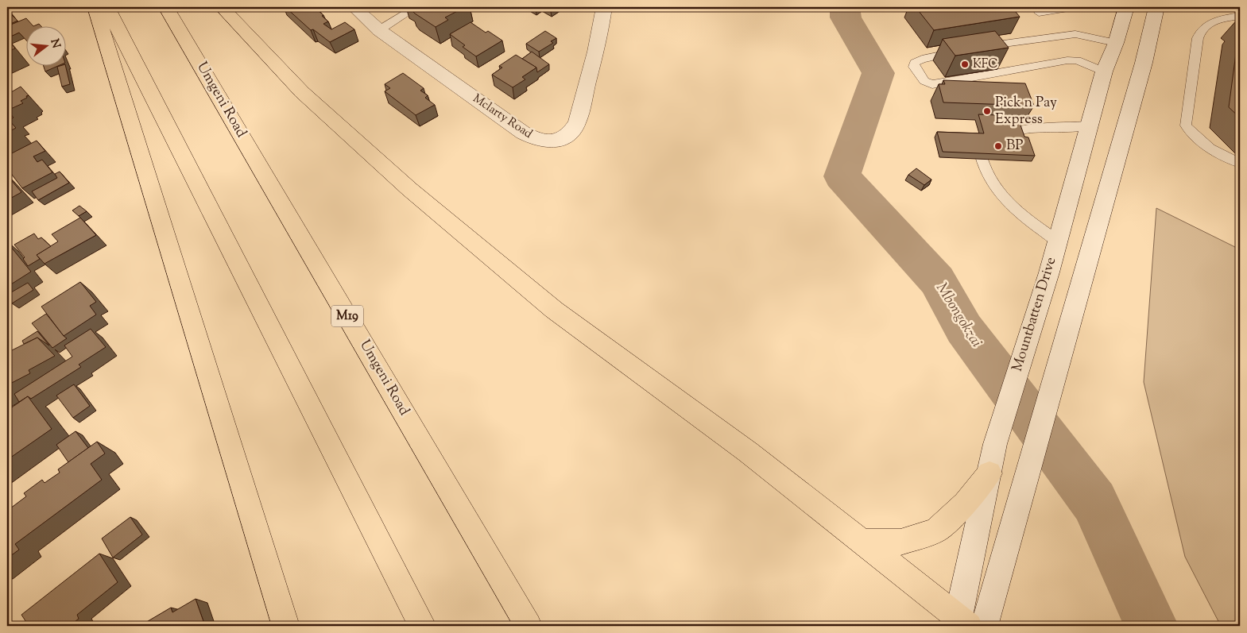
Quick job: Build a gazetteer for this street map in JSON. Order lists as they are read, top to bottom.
{
  "streets": {
    "highway": ["Umgeni Road", "M19"],
    "main road": ["Mclarty Road", "Mountbatten Drive"]
  },
  "water": ["Mbongokzai"],
  "places": ["KFC", "Pick n Pay Express", "BP"],
  "north": "right"
}
